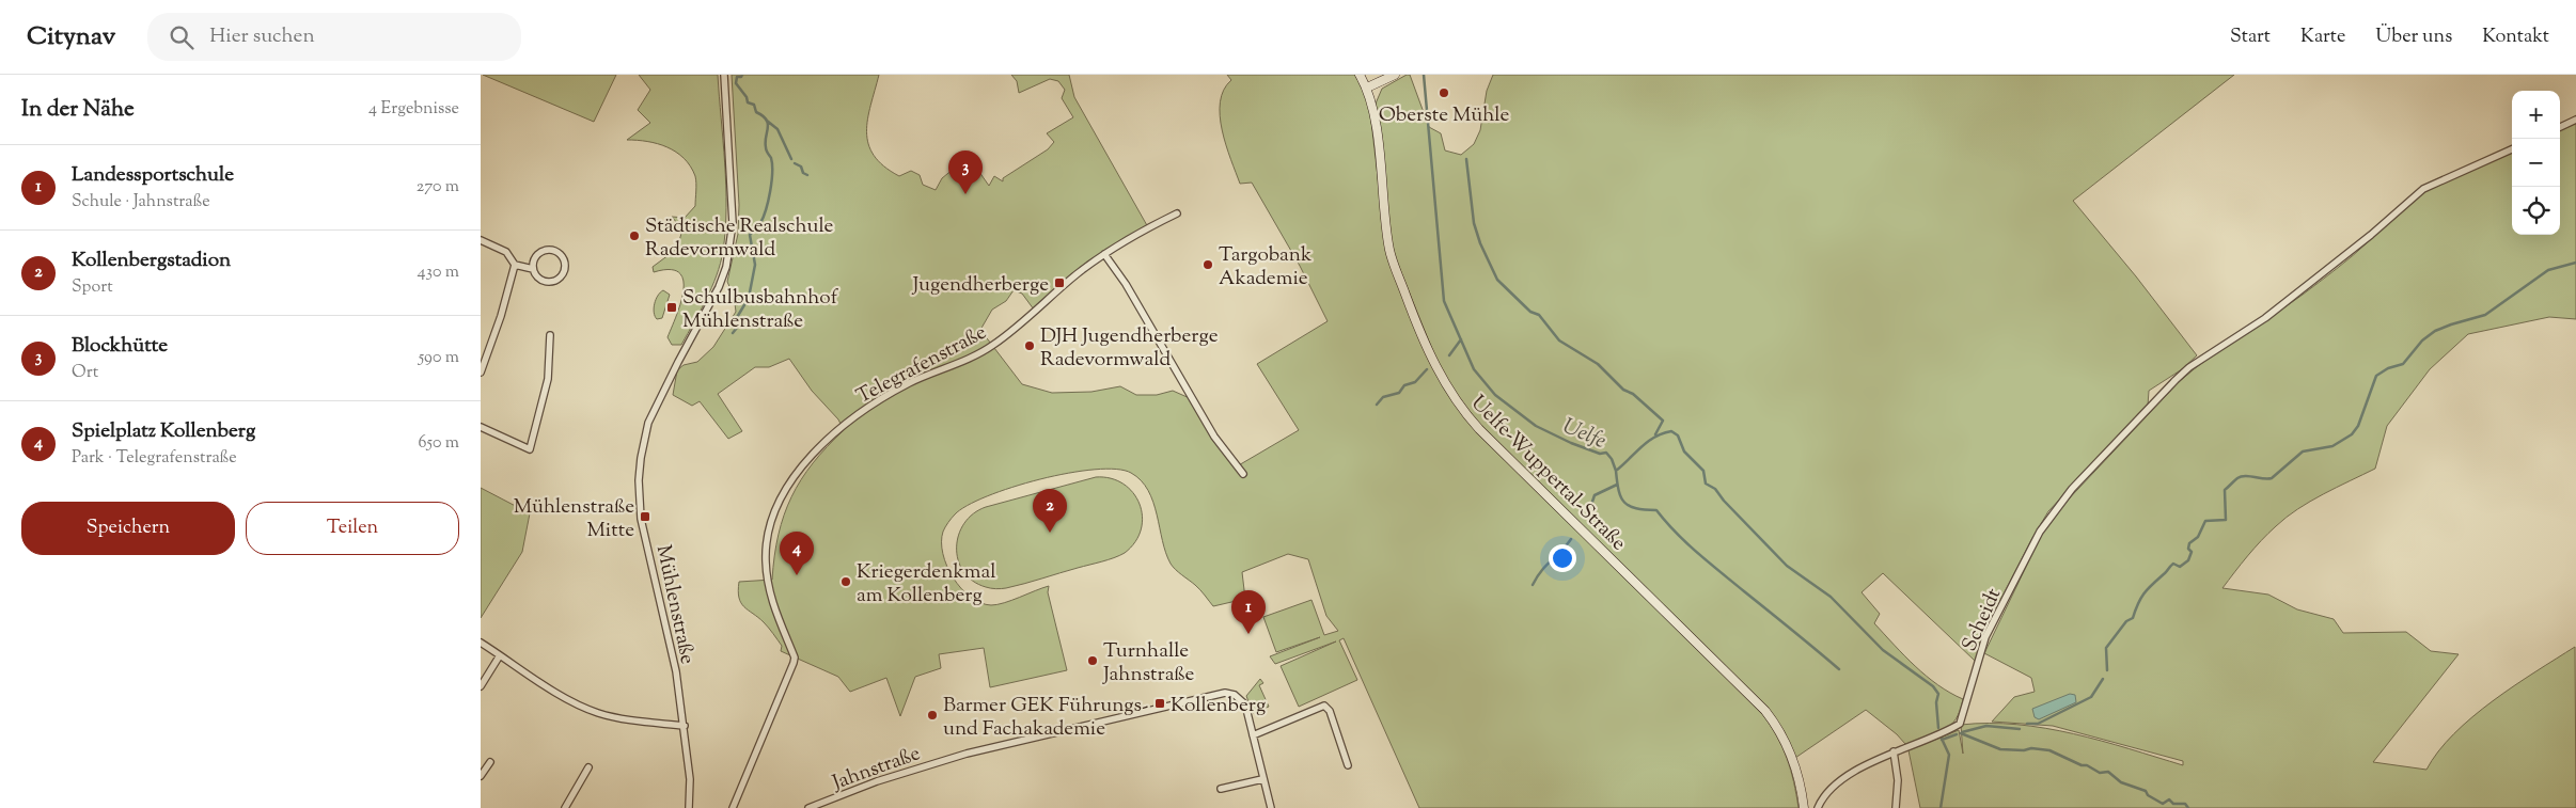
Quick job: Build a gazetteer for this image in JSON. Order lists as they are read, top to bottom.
{
  "streets": {
    "main road": ["Uelfe-Wuppertal-Straße"],
    "street": [
      "Telegrafenstraße",
      "Mühlenstraße",
      "Scheidt",
      "Jahnstraße"
    ]
  },
  "water": ["Uelfe"],
  "places": {
    "other": [
      "Oberste Mühle",
      "Städtische Realschule Radevormwald",
      "Targobank Akademie",
      "DJH Jugendherberge Radevormwald",
      "Kriegerdenkmal am Kollenberg",
      "Turnhalle Jahnstraße",
      "Barmer GEK Führungs- und Fachakademie"
    ],
    "transit": [
      "Jugendherberge",
      "Schulbusbahnhof Mühlenstraße",
      "Mühlenstraße Mitte",
      "Kollenberg"
    ]
  },
  "page": {
    "header": "Citynav",
    "search": "Hier suchen",
    "nav": [
      "Start",
      "Karte",
      "Über uns",
      "Kontakt"
    ],
    "heading": ["In der Nähe", "4 Ergebnisse"],
    "map_buttons": ["+", "−"],
    "list": [
      {
        "mark": "1",
        "name": "Landessportschule",
        "note": "Schule · Jahnstraße",
        "value": "270 m"
      },
      {
        "mark": "2",
        "name": "Kollenbergstadion",
        "note": "Sport",
        "value": "430 m"
      },
      {
        "mark": "3",
        "name": "Blockhütte",
        "note": "Ort",
        "value": "590 m"
      },
      {
        "mark": "4",
        "name": "Spielplatz Kollenberg",
        "note": "Park · Telegrafenstraße",
        "value": "650 m"
      }
    ],
    "pins": [
      "3",
      "2",
      "4",
      "1"
    ],
    "buttons": ["Speichern", "Teilen"]
  }
}
